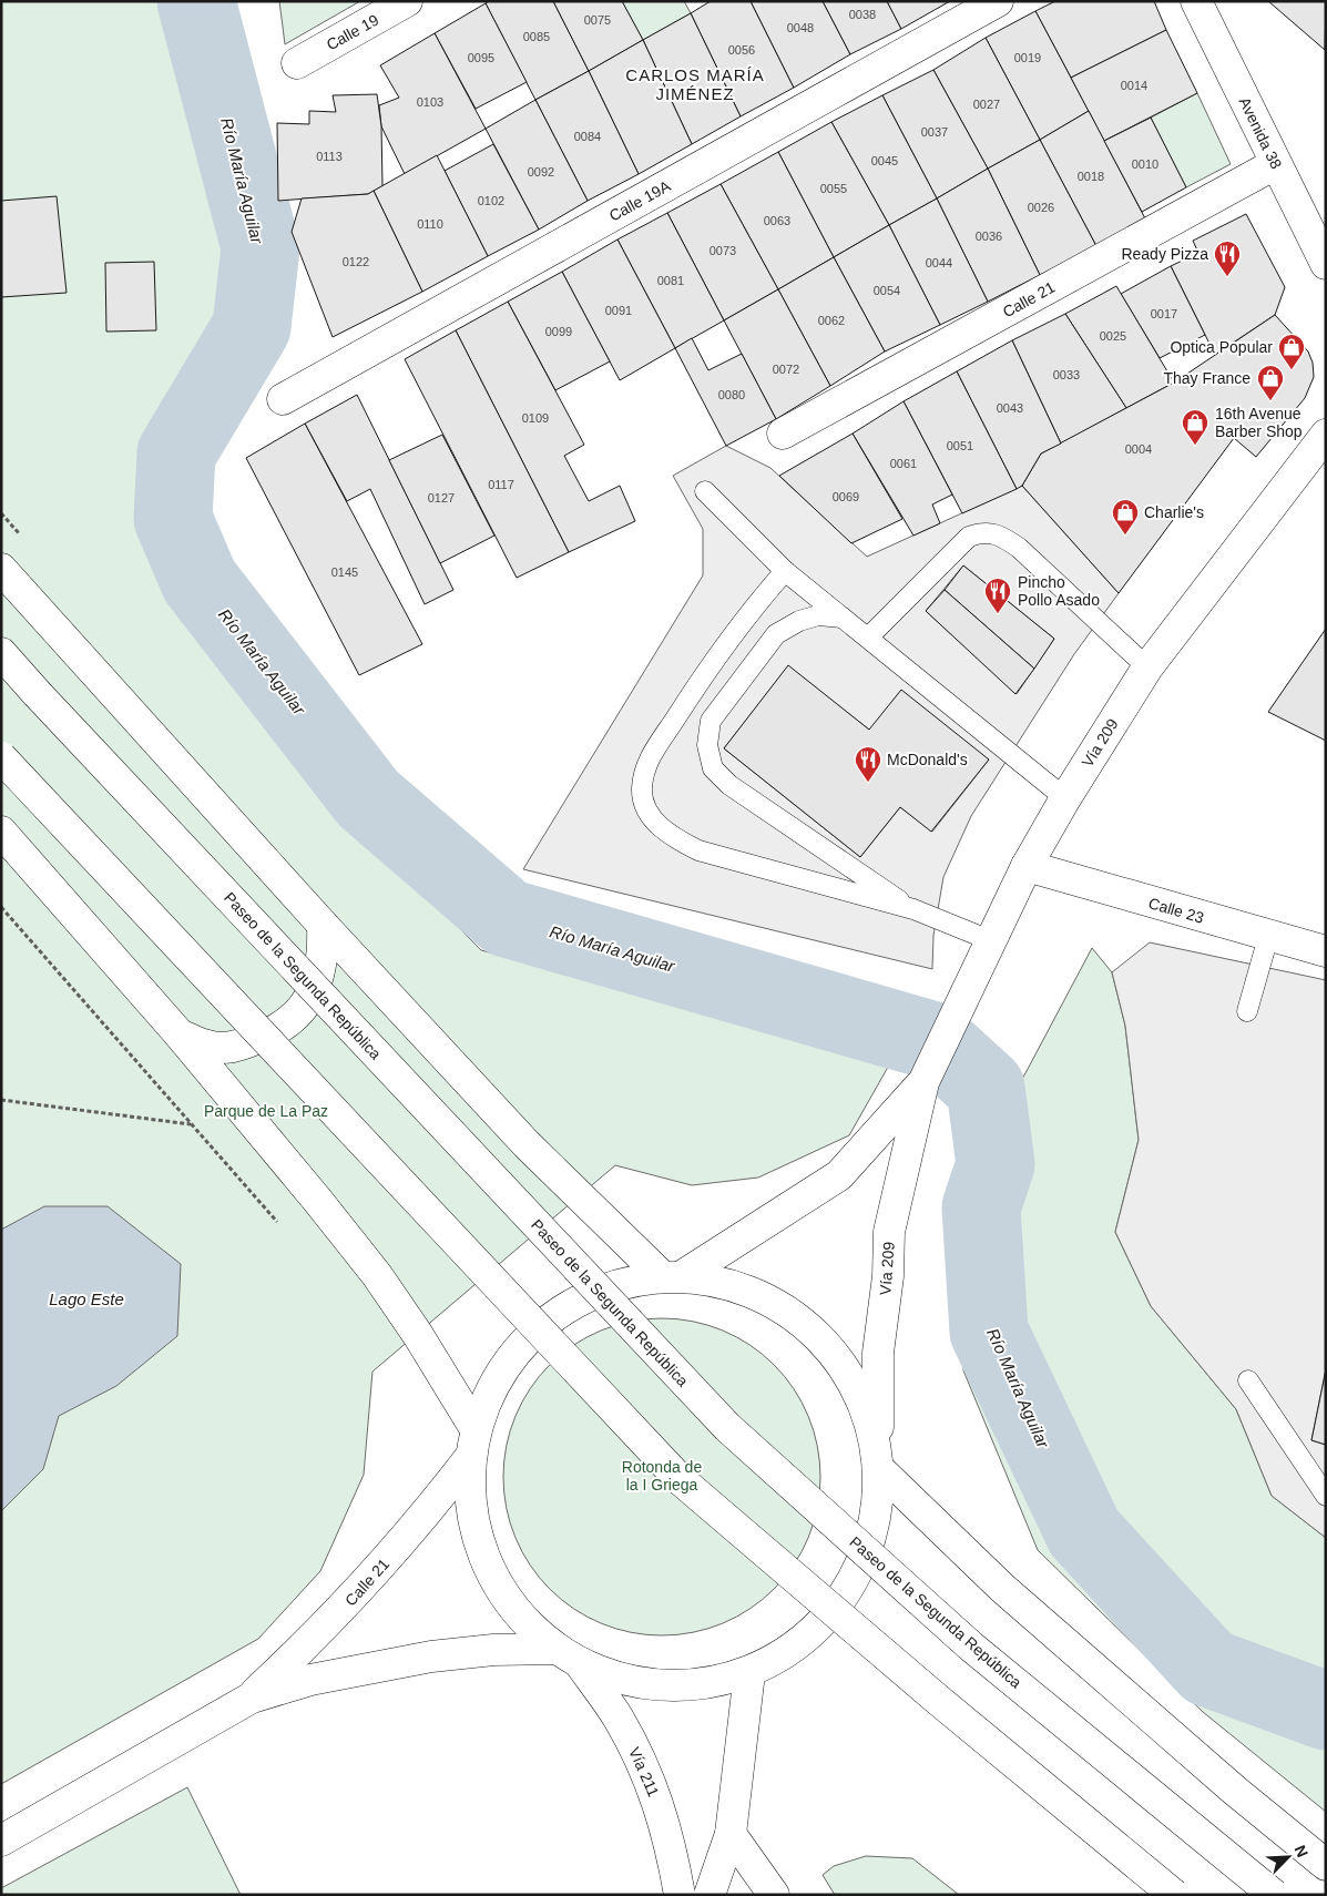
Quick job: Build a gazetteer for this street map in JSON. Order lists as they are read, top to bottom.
{
  "streets": {
    "main road": [
      "Calle 19",
      "Avenida 38",
      "Calle 19A",
      "Calle 21",
      "Vía 209",
      "Calle 23",
      "Paseo de la Segunda República",
      "Vía 211"
    ]
  },
  "crossings": [
    ["Avenida 38", "Calle 21"],
    ["Calle 21", "Vía 211"],
    ["Vía 209", "Calle 23"]
  ],
  "districts": ["CARLOS MARÍA JIMÉNEZ"],
  "water": ["Río María Aguilar", "Lago Este"],
  "parks": ["Parque de La Paz", "Rotonda de la I Griega"],
  "places": {
    "restaurant": ["Ready Pizza", "Pincho Pollo Asado", "McDonald's"],
    "shop": [
      "Optica Popular",
      "Thay France",
      "16th Avenue Barber Shop",
      "Charlie's"
    ]
  },
  "house_numbers": [
    "0038",
    "0075",
    "0048",
    "0085",
    "0056",
    "0095",
    "0019",
    "0014",
    "0103",
    "0027",
    "0037",
    "0084",
    "0113",
    "0045",
    "0010",
    "0092",
    "0018",
    "0055",
    "0102",
    "0026",
    "0063",
    "0110",
    "0036",
    "0073",
    "0122",
    "0044",
    "0081",
    "0054",
    "0091",
    "0017",
    "0062",
    "0099",
    "0025",
    "0072",
    "0033",
    "0080",
    "0043",
    "0109",
    "0051",
    "0004",
    "0061",
    "0117",
    "0069",
    "0127",
    "0145"
  ],
  "north": "top right"
}
